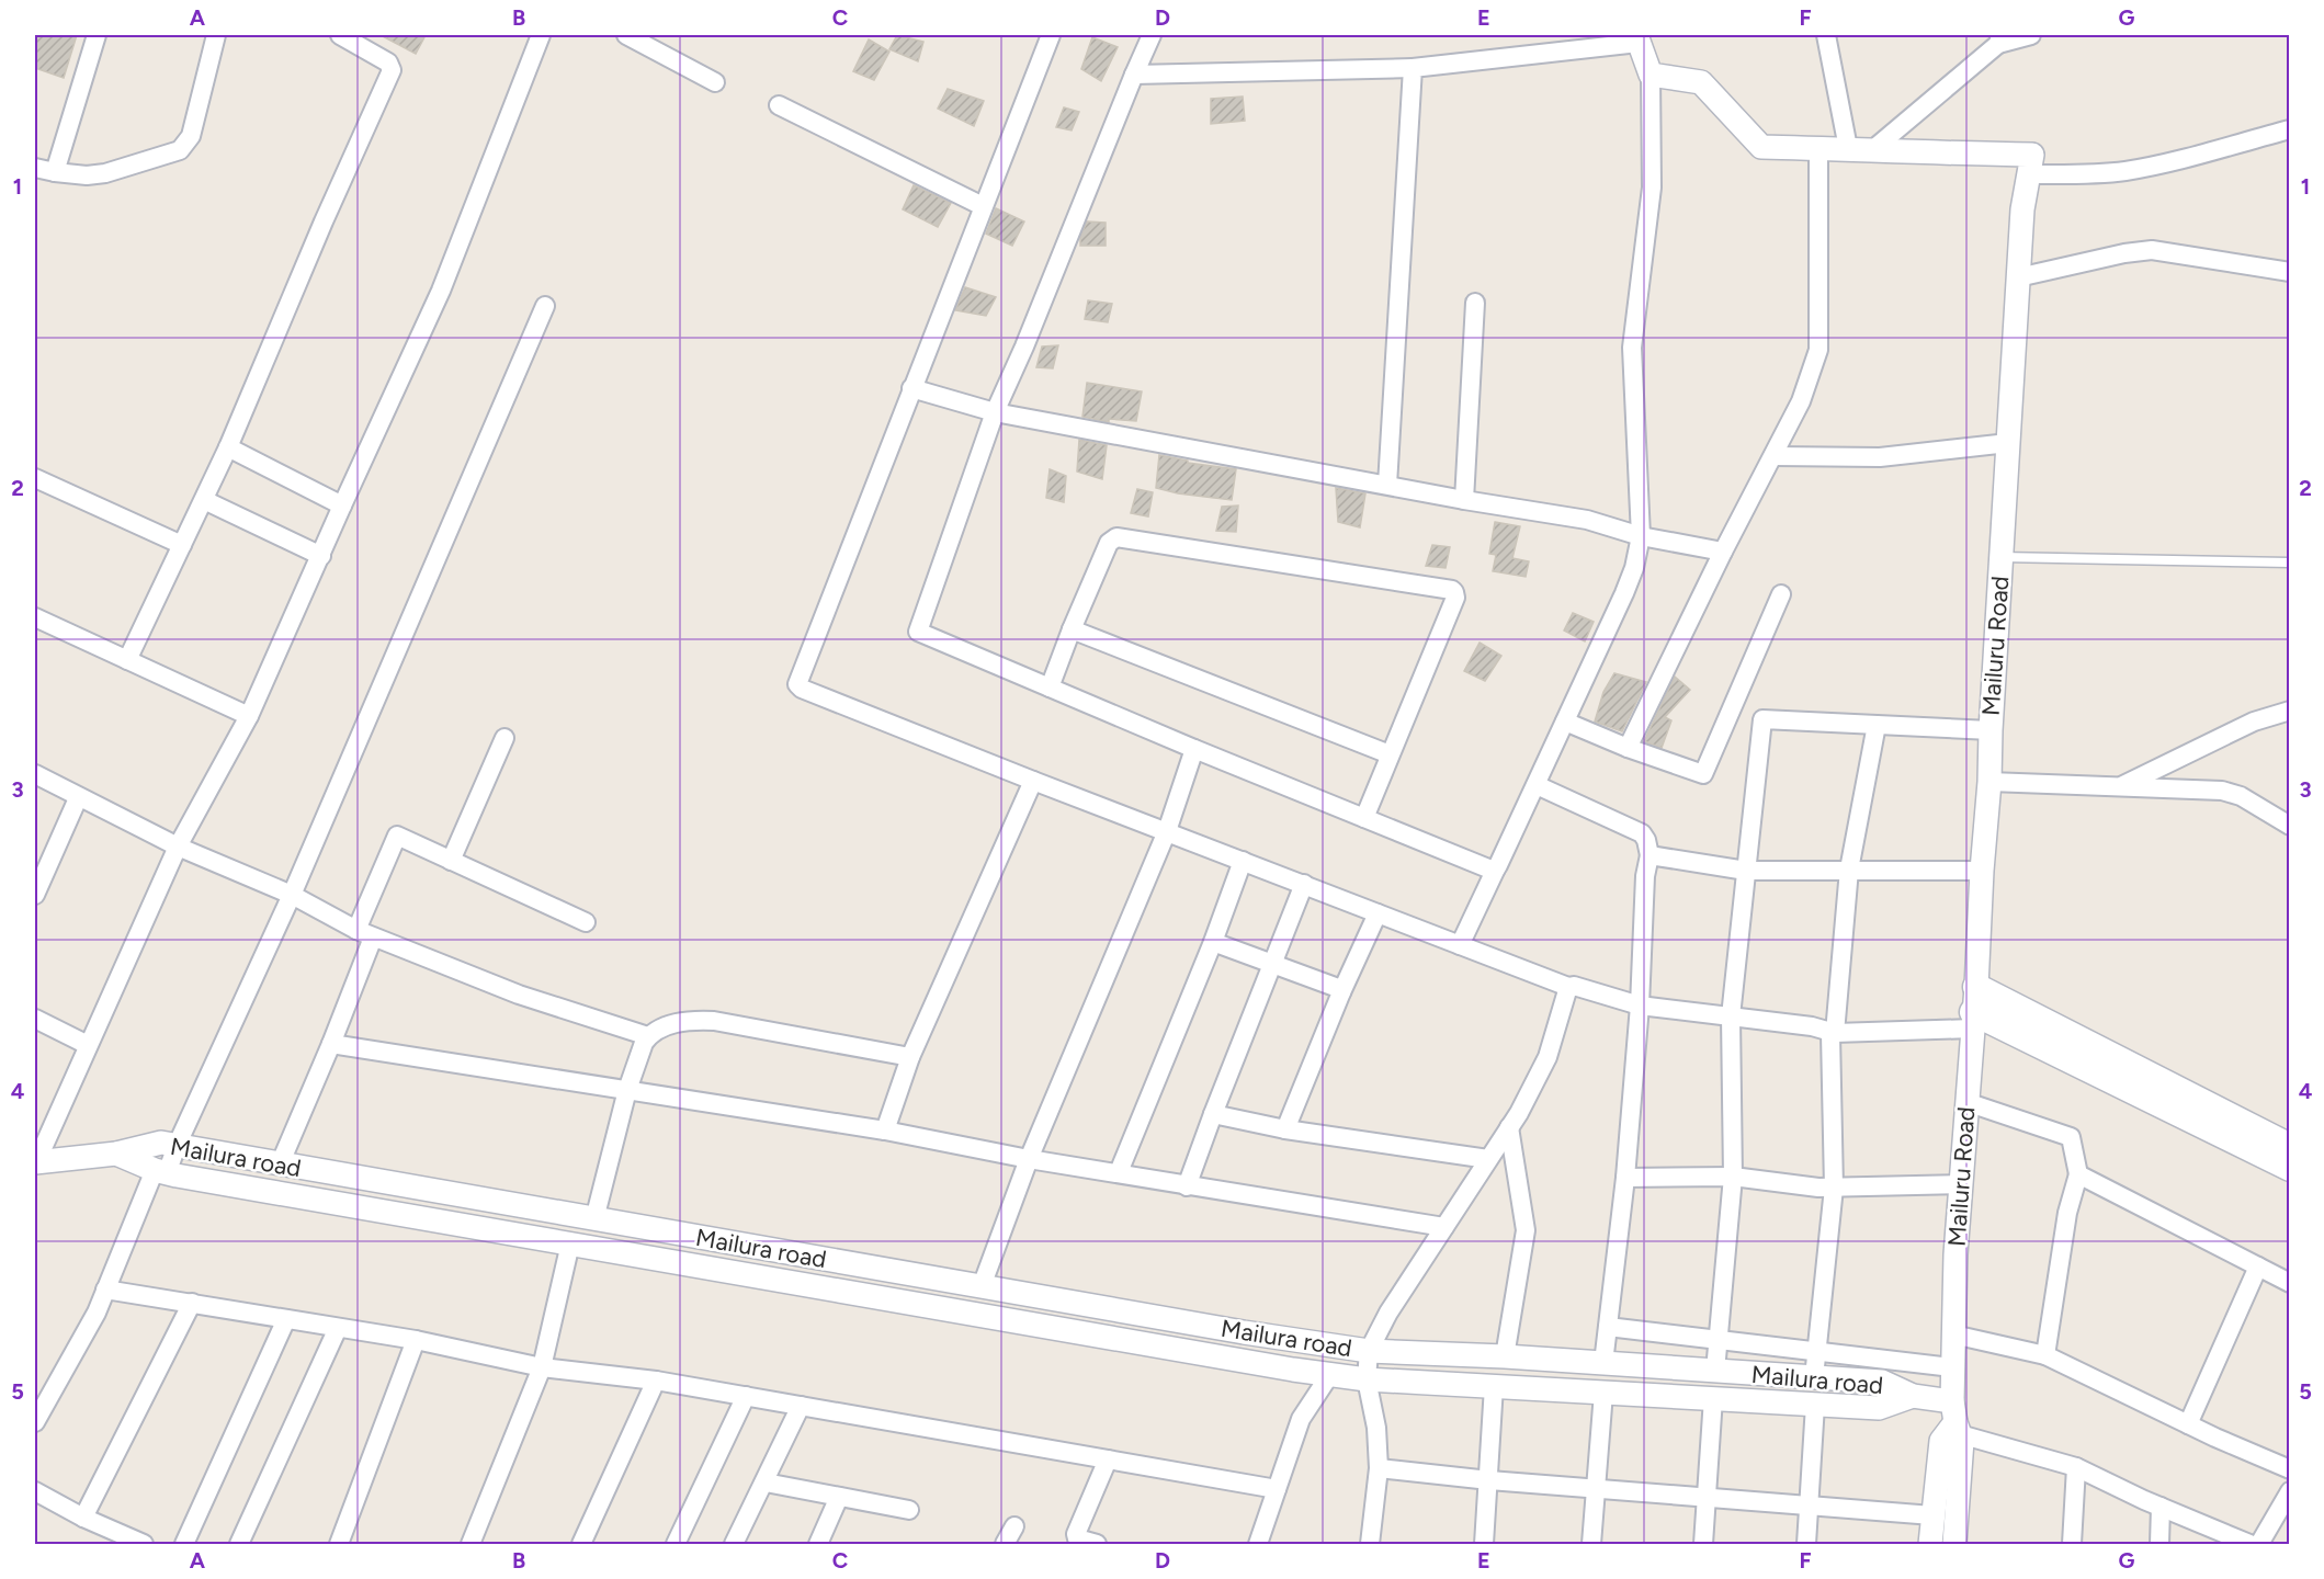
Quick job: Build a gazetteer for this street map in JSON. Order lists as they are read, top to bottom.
{
  "streets": {
    "street": ["Mailuru Road", "Mailura road"]
  },
  "grid": {
    "columns": [
      "A",
      "B",
      "C",
      "D",
      "E",
      "F",
      "G"
    ],
    "rows": [
      "1",
      "2",
      "3",
      "4",
      "5"
    ]
  }
}
